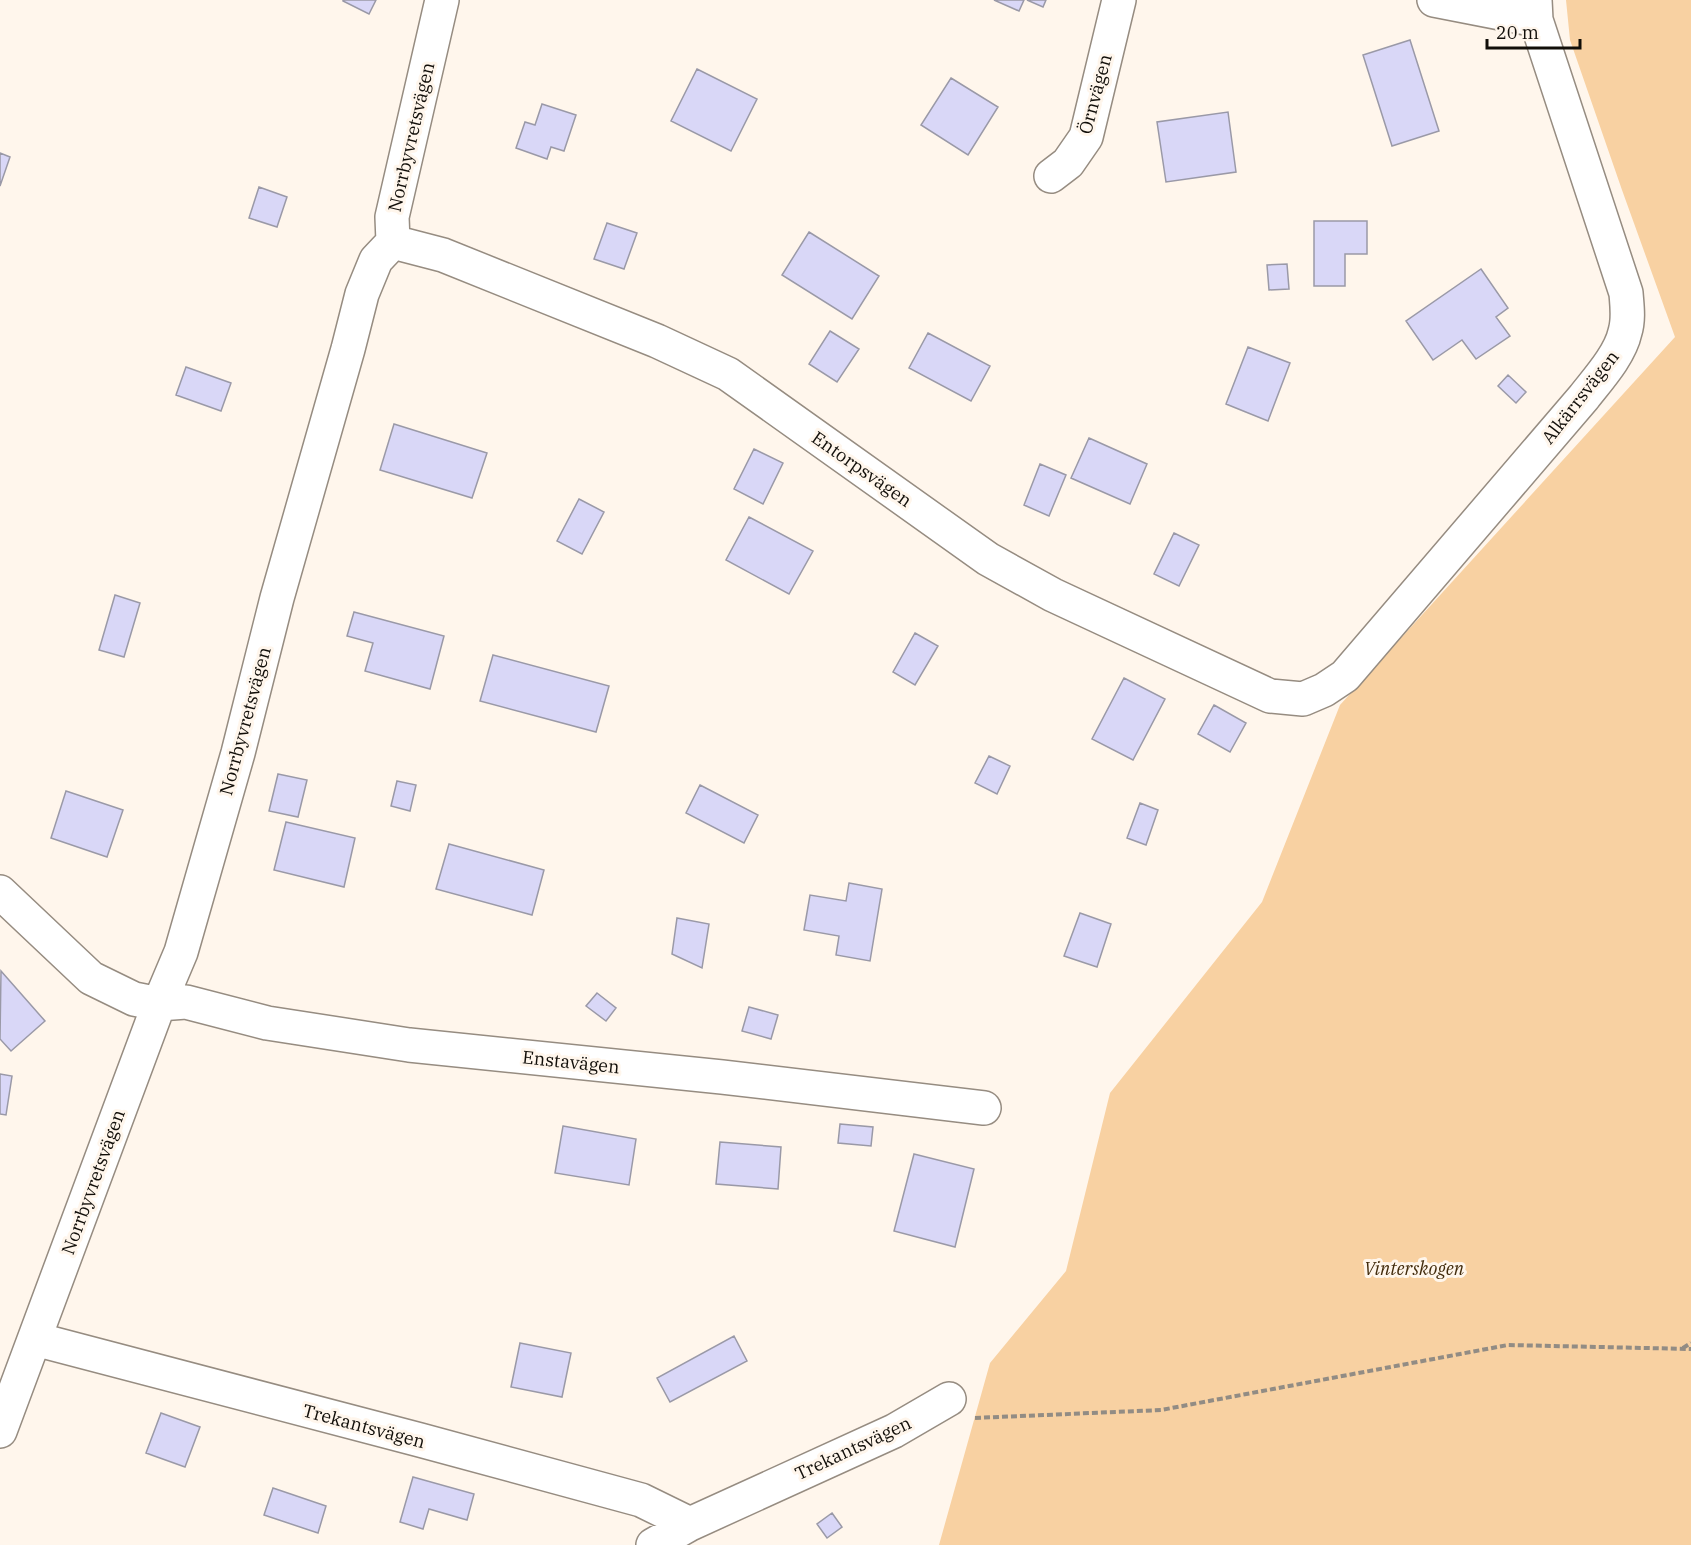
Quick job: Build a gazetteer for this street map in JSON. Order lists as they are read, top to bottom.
{
  "streets": {
    "street": [
      "Örnvägen",
      "Norrbyvretsvägen",
      "Alkärrsvägen",
      "Entorpsvägen",
      "Enstavägen",
      "Trekantsvägen"
    ]
  },
  "crossings": [
    ["Norrbyvretsvägen", "Entorpsvägen"],
    ["Norrbyvretsvägen", "Enstavägen"],
    ["Norrbyvretsvägen", "Trekantsvägen"],
    ["Alkärrsvägen", "Entorpsvägen"]
  ],
  "parks": ["Vinterskogen"],
  "scale_bar": "20 m"
}
